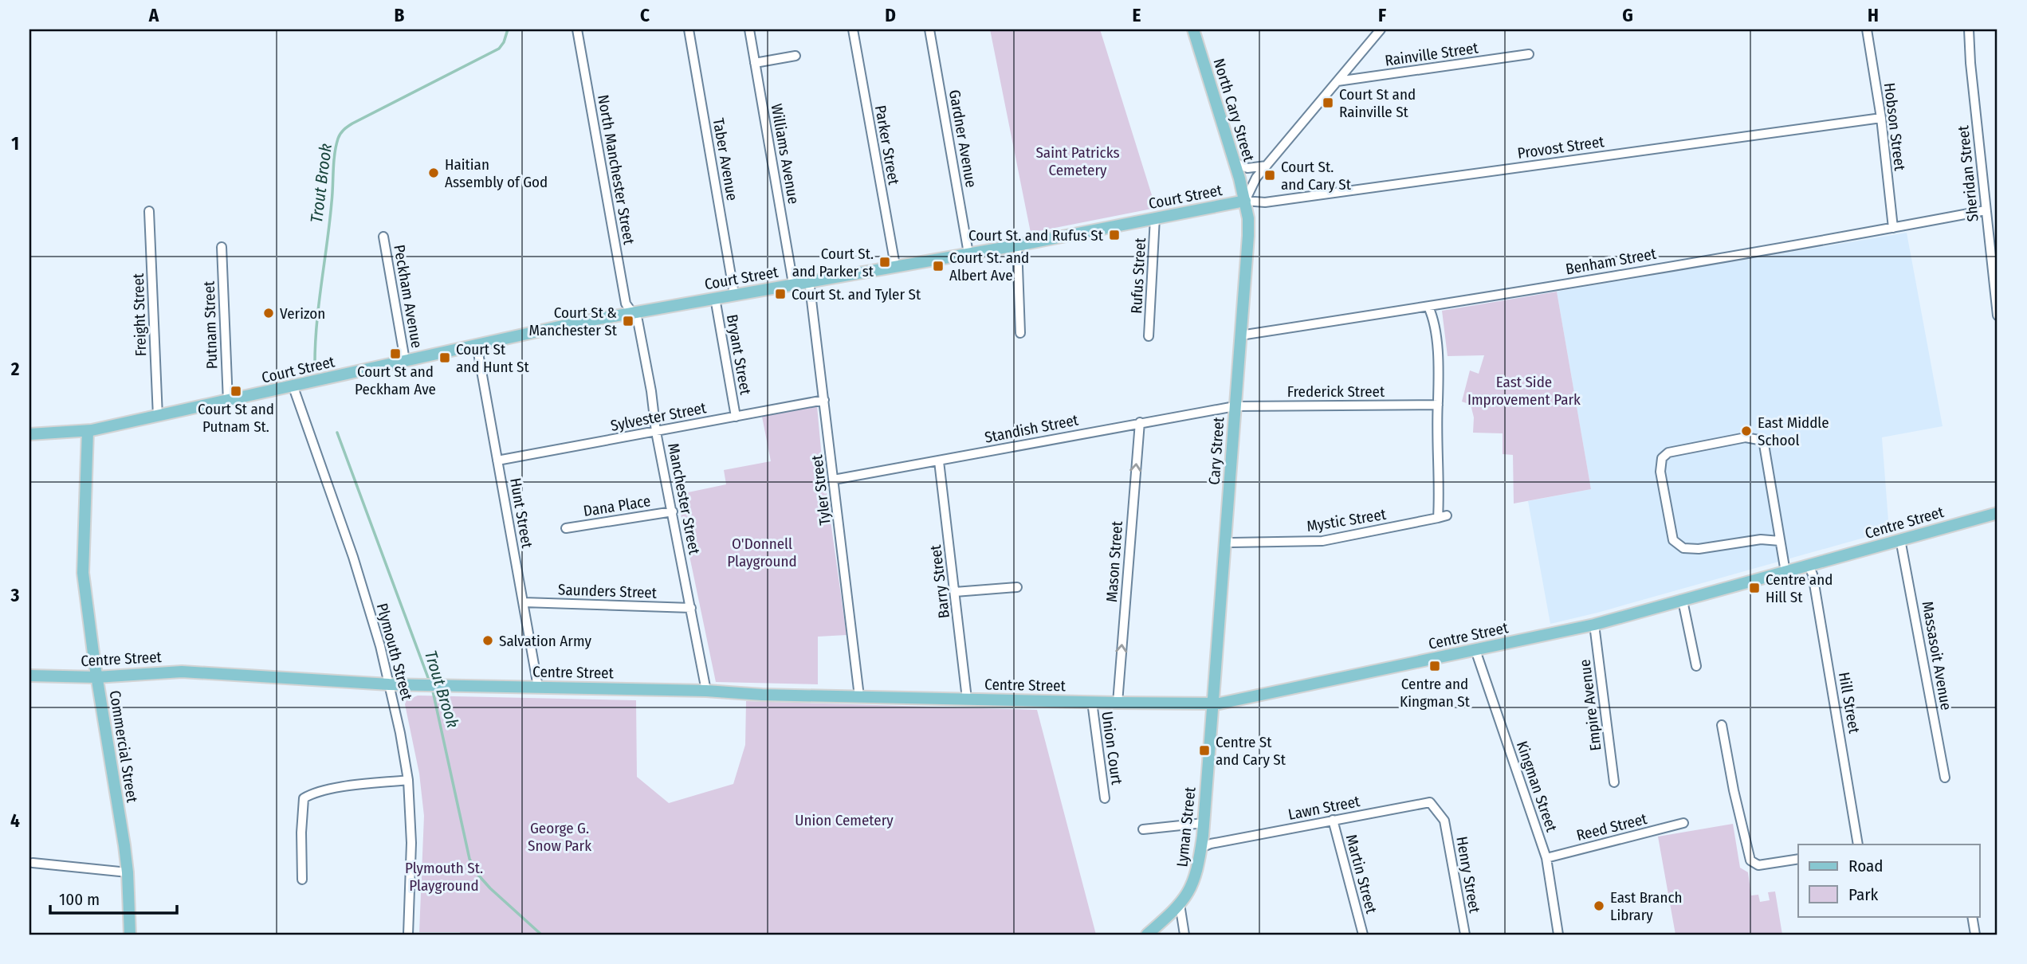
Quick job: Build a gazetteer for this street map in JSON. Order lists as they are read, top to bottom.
{
  "streets": {
    "main road": [
      "North Cary Street",
      "Court Street",
      "Cary Street",
      "Centre Street",
      "Commercial Street",
      "Lyman Street"
    ],
    "street": [
      "Rainville Street",
      "Hobson Street",
      "Gardner Avenue",
      "Parker Street",
      "Provost Street",
      "Williams Avenue",
      "Taber Avenue",
      "North Manchester Street",
      "Sheridan Street",
      "Benham Street",
      "Rufus Street",
      "Peckham Avenue",
      "Freight Street",
      "Putnam Street",
      "Bryant Street",
      "Frederick Street",
      "Sylvester Street",
      "Standish Street",
      "Tyler Street",
      "Manchester Street",
      "Dana Place",
      "Hunt Street",
      "Mystic Street",
      "Mason Street",
      "Barry Street",
      "Saunders Street",
      "Plymouth Street",
      "Massasoit Avenue",
      "Hill Street",
      "Empire Avenue",
      "Union Court",
      "Kingman Street",
      "Lawn Street",
      "Reed Street",
      "Martin Street",
      "Henry Street"
    ]
  },
  "crossings": [
    ["Rainville Street", "Court Street"],
    ["North Cary Street", "Provost Street"],
    ["North Cary Street", "Court Street"],
    ["North Cary Street", "Cary Street"],
    ["Hobson Street", "Provost Street"],
    ["Hobson Street", "Benham Street"],
    ["Gardner Avenue", "Court Street"],
    ["Parker Street", "Court Street"],
    ["Provost Street", "Court Street"],
    ["Provost Street", "Cary Street"],
    ["Williams Avenue", "Court Street"],
    ["Taber Avenue", "Court Street"],
    ["North Manchester Street", "Court Street"],
    ["North Manchester Street", "Manchester Street"],
    ["Sheridan Street", "Benham Street"],
    ["Court Street", "Rufus Street"],
    ["Court Street", "Peckham Avenue"],
    ["Court Street", "Freight Street"],
    ["Court Street", "Putnam Street"],
    ["Court Street", "Bryant Street"],
    ["Court Street", "Cary Street"],
    ["Court Street", "Tyler Street"],
    ["Court Street", "Manchester Street"],
    ["Court Street", "Hunt Street"],
    ["Court Street", "Plymouth Street"],
    ["Court Street", "Commercial Street"],
    ["Benham Street", "Cary Street"],
    ["Bryant Street", "Sylvester Street"],
    ["Frederick Street", "Standish Street"],
    ["Frederick Street", "Cary Street"],
    ["Frederick Street", "Mystic Street"],
    ["Sylvester Street", "Tyler Street"],
    ["Sylvester Street", "Manchester Street"],
    ["Sylvester Street", "Hunt Street"],
    ["Standish Street", "Cary Street"],
    ["Standish Street", "Tyler Street"],
    ["Standish Street", "Mason Street"],
    ["Standish Street", "Barry Street"],
    ["Cary Street", "Mystic Street"],
    ["Cary Street", "Centre Street"],
    ["Cary Street", "Lyman Street"],
    ["Tyler Street", "Centre Street"],
    ["Manchester Street", "Dana Place"],
    ["Manchester Street", "Centre Street"],
    ["Manchester Street", "Saunders Street"],
    ["Hunt Street", "Centre Street"],
    ["Hunt Street", "Saunders Street"],
    ["Centre Street", "Mason Street"],
    ["Centre Street", "Barry Street"],
    ["Centre Street", "Plymouth Street"],
    ["Centre Street", "Massasoit Avenue"],
    ["Centre Street", "Hill Street"],
    ["Centre Street", "Empire Avenue"],
    ["Centre Street", "Commercial Street"],
    ["Centre Street", "Union Court"],
    ["Centre Street", "Kingman Street"],
    ["Centre Street", "Lyman Street"],
    ["Kingman Street", "Reed Street"],
    ["Lawn Street", "Lyman Street"],
    ["Lawn Street", "Martin Street"],
    ["Lawn Street", "Henry Street"]
  ],
  "one_way": ["Mason Street"],
  "water": ["Trout Brook"],
  "parks": [
    "Saint Patricks Cemetery",
    "East Side Improvement Park",
    "O'Donnell Playground",
    "Union Cemetery",
    "George G. Snow Park",
    "Plymouth St. Playground"
  ],
  "places": {
    "transit": [
      "Court St and Rainville St",
      "Court St. and Cary St",
      "Court St. and Rufus St",
      "Court St. and Parker st",
      "Court St. and Albert Ave",
      "Court St. and Tyler St",
      "Court St & Manchester St",
      "Court St and Peckham Ave",
      "Court St and Hunt St",
      "Court St and Putnam St.",
      "Centre and Hill St",
      "Centre and Kingman St",
      "Centre St and Cary St"
    ],
    "other": [
      "Haitian Assembly of God",
      "Verizon",
      "East Middle School",
      "Salvation Army",
      "East Branch Library"
    ]
  },
  "legend": ["Road", "Park"],
  "scale_bar": "100 m",
  "grid": {
    "columns": [
      "A",
      "B",
      "C",
      "D",
      "E",
      "F",
      "G",
      "H"
    ],
    "rows": [
      "1",
      "2",
      "3",
      "4"
    ]
  }
}
